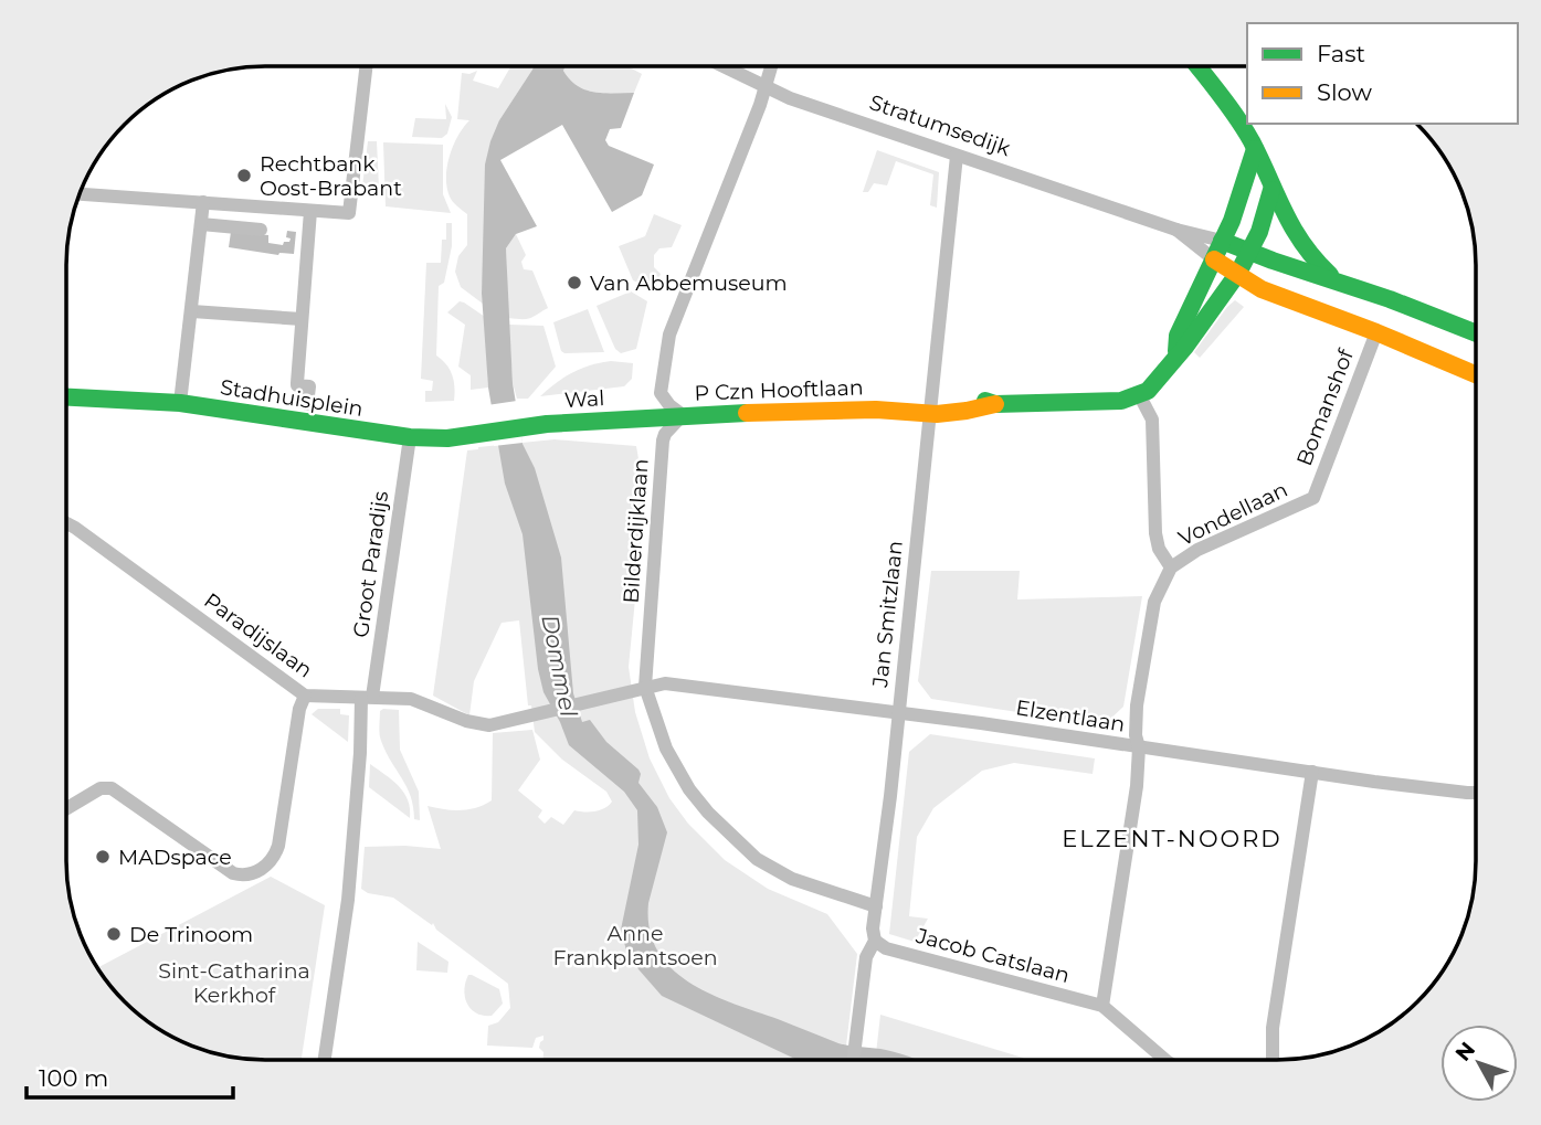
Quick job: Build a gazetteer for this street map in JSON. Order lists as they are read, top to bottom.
{
  "streets": {
    "street": [
      "Stratumsedijk",
      "P Czn Hooftlaan",
      "Stadhuisplein",
      "Wal",
      "Bomanshof",
      "Vondellaan",
      "Bilderdijklaan",
      "Groot Paradijs",
      "Jan Smitzlaan",
      "Paradijslaan",
      "Elzentlaan",
      "Jacob Catslaan"
    ]
  },
  "crossings": [
    ["Stratumsedijk", "Bomanshof"],
    ["Stratumsedijk", "Jan Smitzlaan"],
    ["P Czn Hooftlaan", "Wal"],
    ["P Czn Hooftlaan", "Bilderdijklaan"],
    ["P Czn Hooftlaan", "Jan Smitzlaan"],
    ["Stadhuisplein", "Wal"],
    ["Stadhuisplein", "Groot Paradijs"],
    ["Wal", "Bilderdijklaan"],
    ["Bomanshof", "Vondellaan"],
    ["Vondellaan", "Elzentlaan"],
    ["Vondellaan", "Jacob Catslaan"],
    ["Bilderdijklaan", "Paradijslaan"],
    ["Bilderdijklaan", "Elzentlaan"],
    ["Groot Paradijs", "Paradijslaan"],
    ["Jan Smitzlaan", "Elzentlaan"],
    ["Jan Smitzlaan", "Jacob Catslaan"],
    ["Paradijslaan", "Elzentlaan"]
  ],
  "districts": ["ELZENT-NOORD"],
  "water": ["Dommel"],
  "parks": ["Anne Frankplantsoen", "Sint-Catharina Kerkhof"],
  "places": [
    "Rechtbank Oost-Brabant",
    "Van Abbemuseum",
    "MADspace",
    "De Trinoom"
  ],
  "legend": ["Fast", "Slow"],
  "scale_bar": "100 m",
  "north": "top left"
}
